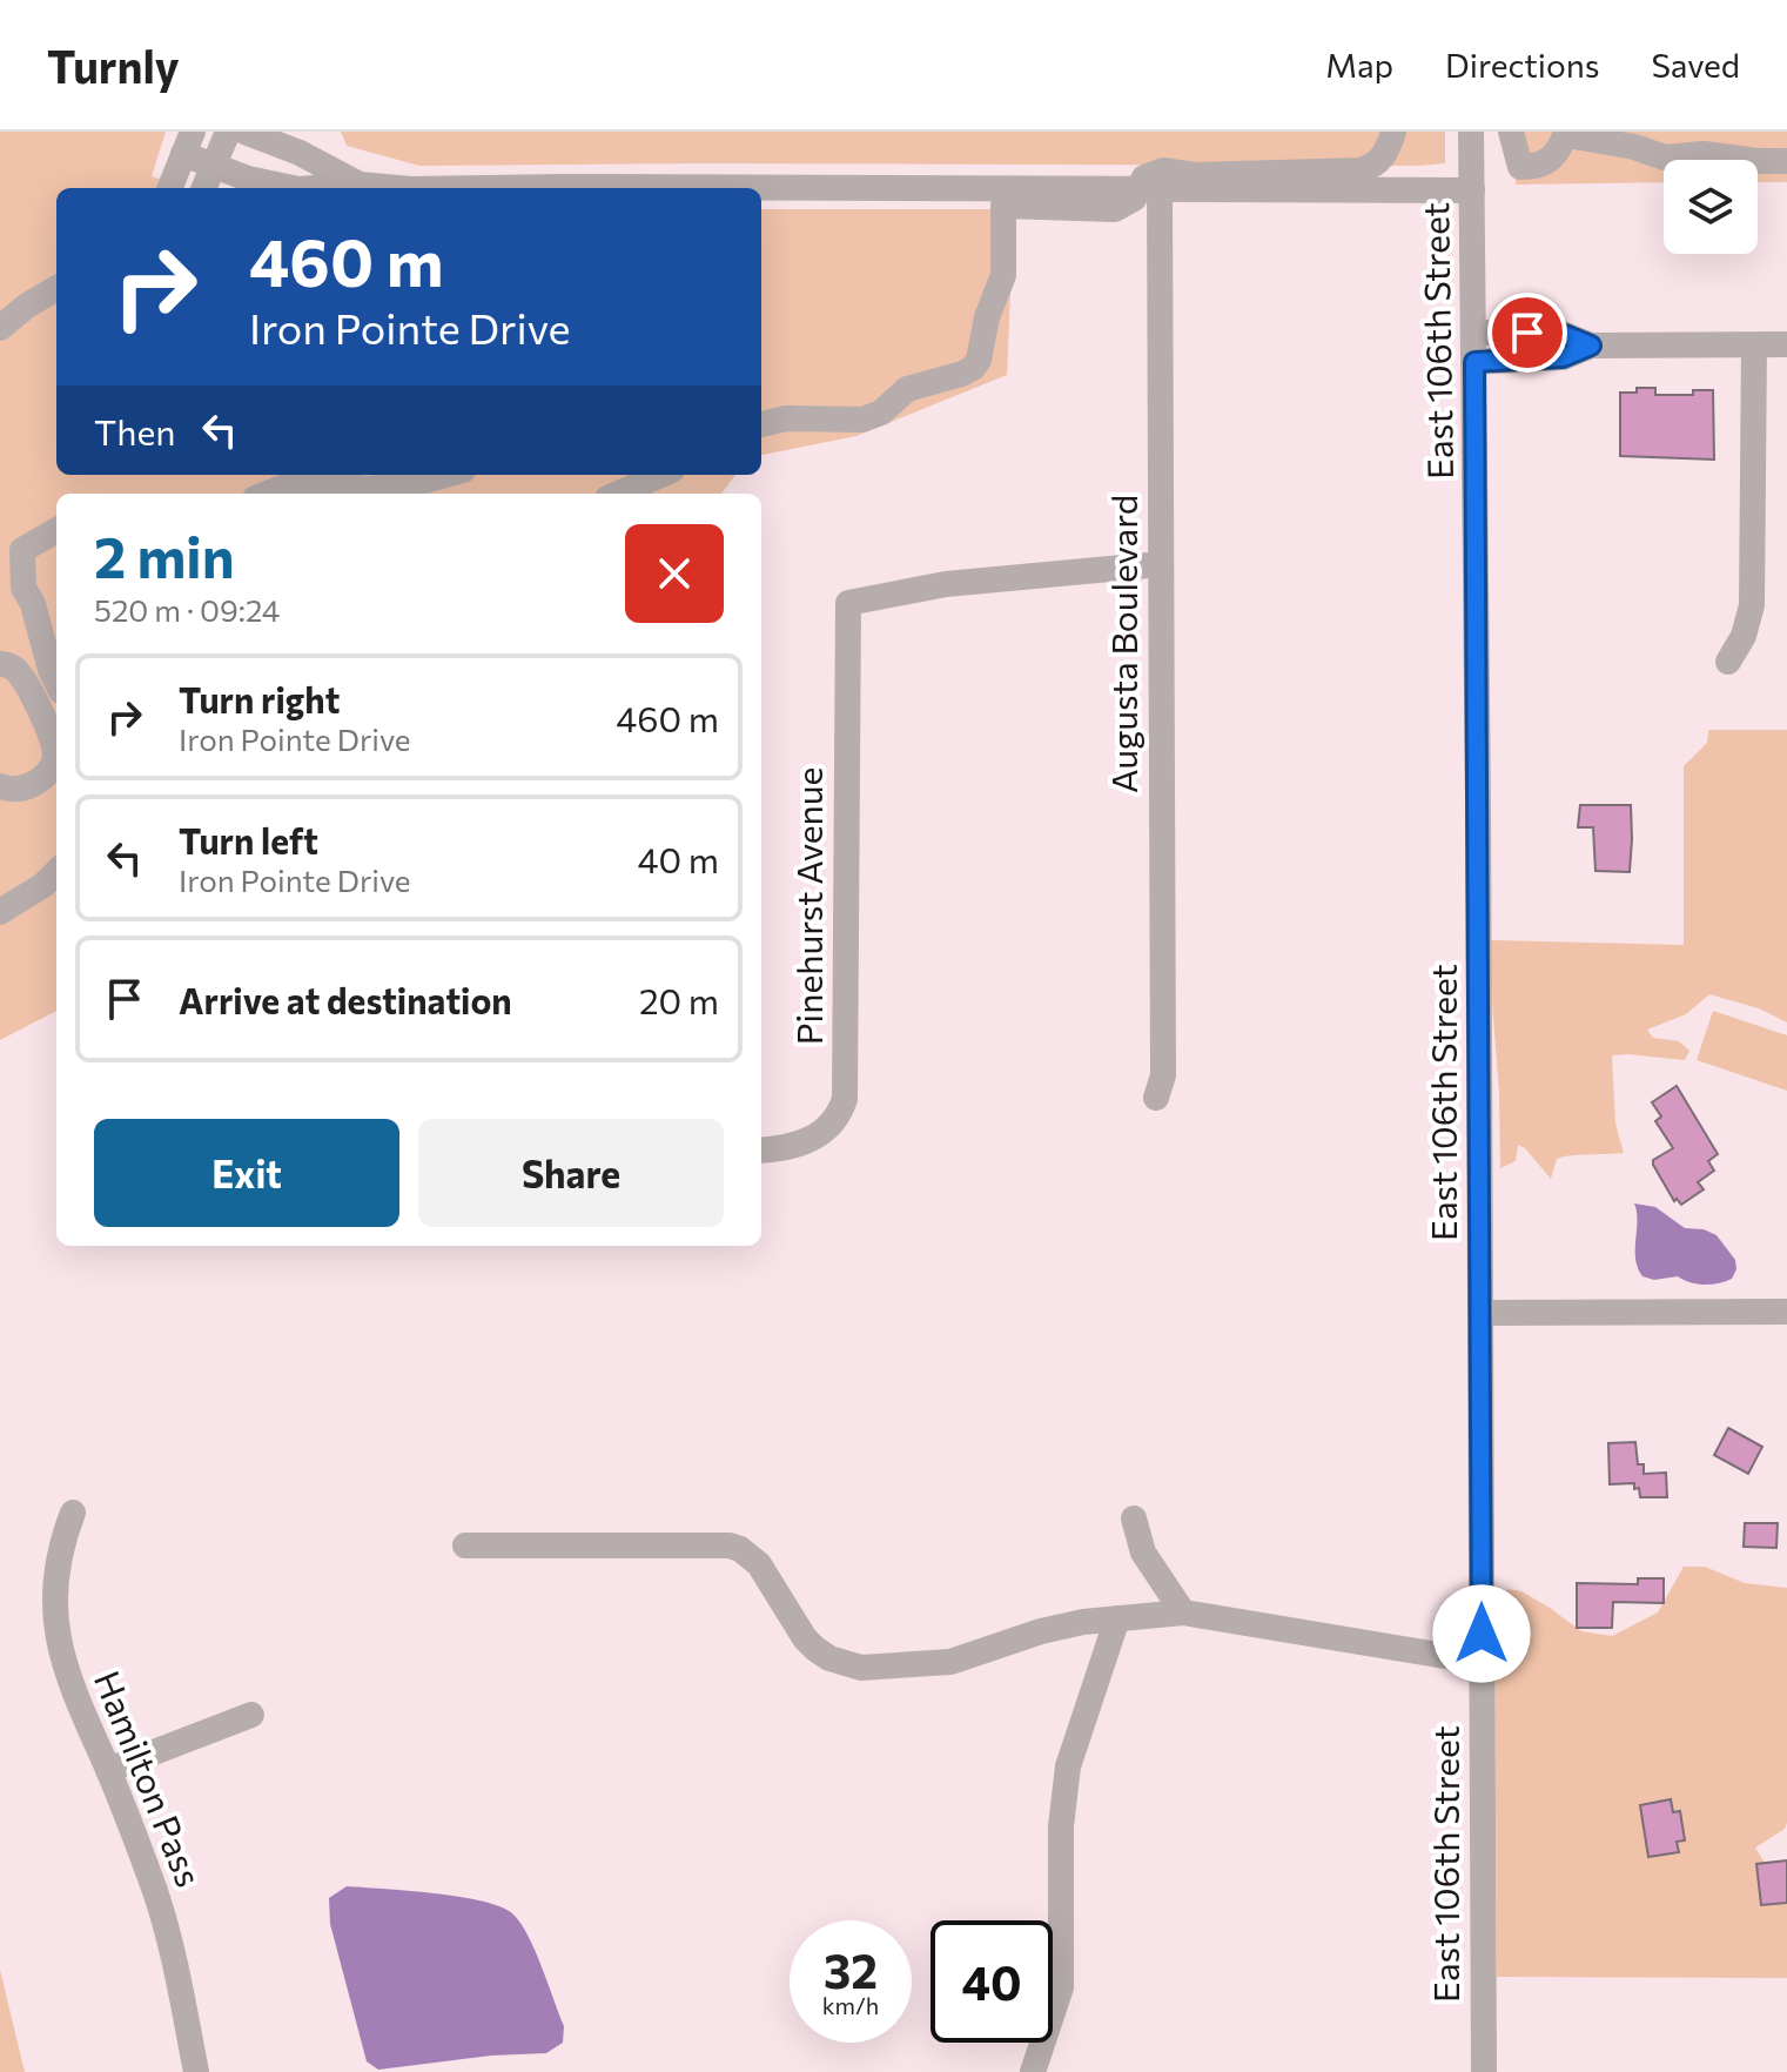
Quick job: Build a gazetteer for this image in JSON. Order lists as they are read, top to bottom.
{
  "streets": {
    "street": [
      "East 106th Street",
      "Augusta Boulevard",
      "Pinehurst Avenue",
      "Hamilton Pass"
    ]
  },
  "crossings": [
    ["Augusta Boulevard", "Pinehurst Avenue"]
  ],
  "page": {
    "header": "Turnly",
    "nav": ["Map", "Directions", "Saved"],
    "turn": ["460 m", "Iron Pointe Drive"],
    "then": "Then",
    "heading": ["2 min", "520 m · 09:24"],
    "list": [
      {
        "name": "Turn right",
        "note": "Iron Pointe Drive",
        "value": "460 m"
      },
      {
        "name": "Turn left",
        "note": "Iron Pointe Drive",
        "value": "40 m"
      },
      {
        "name": "Arrive at destination",
        "value": "20 m"
      }
    ],
    "buttons": ["Exit", "Share"],
    "speed": "32 km/h",
    "limit": "40"
  }
}
